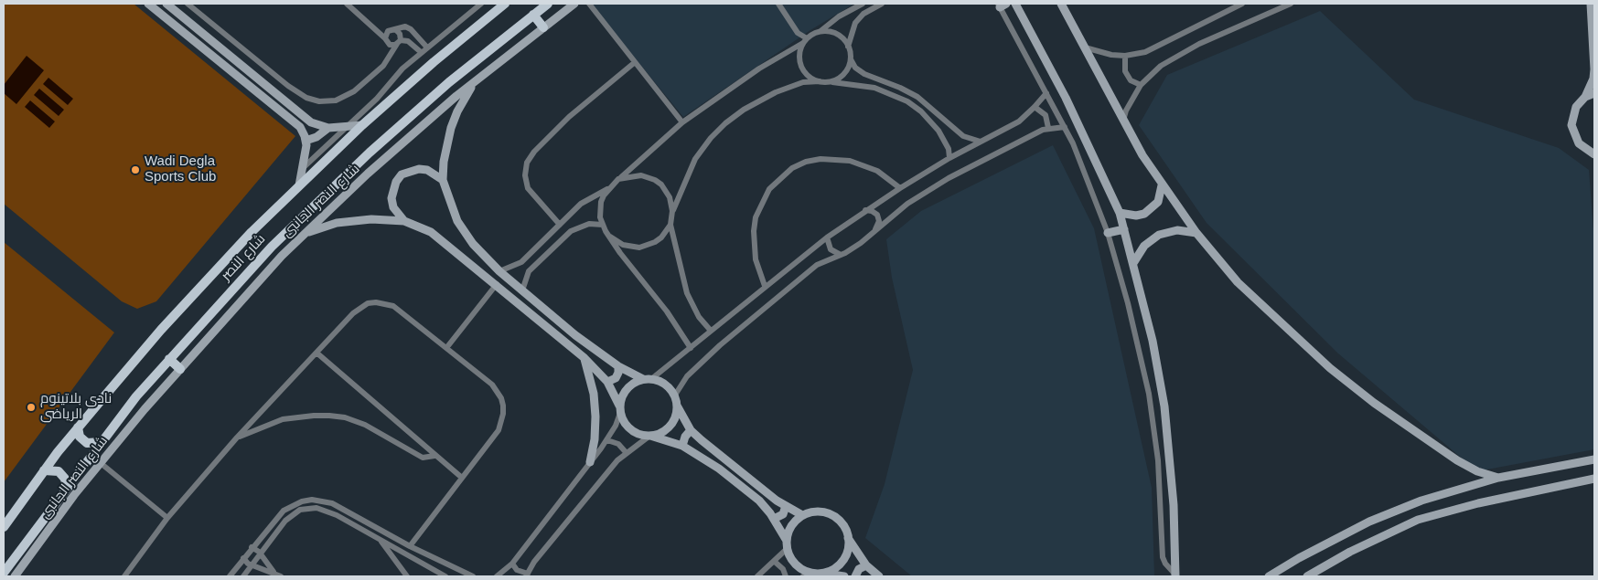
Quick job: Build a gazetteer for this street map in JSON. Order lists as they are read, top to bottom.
{
  "streets": {
    "main road": ["شارع النصر"],
    "street": ["شارع النصر الجانبى"]
  },
  "places": ["Wadi Degla Sports Club", "نادى بلاتينوم الرياضى"]
}
